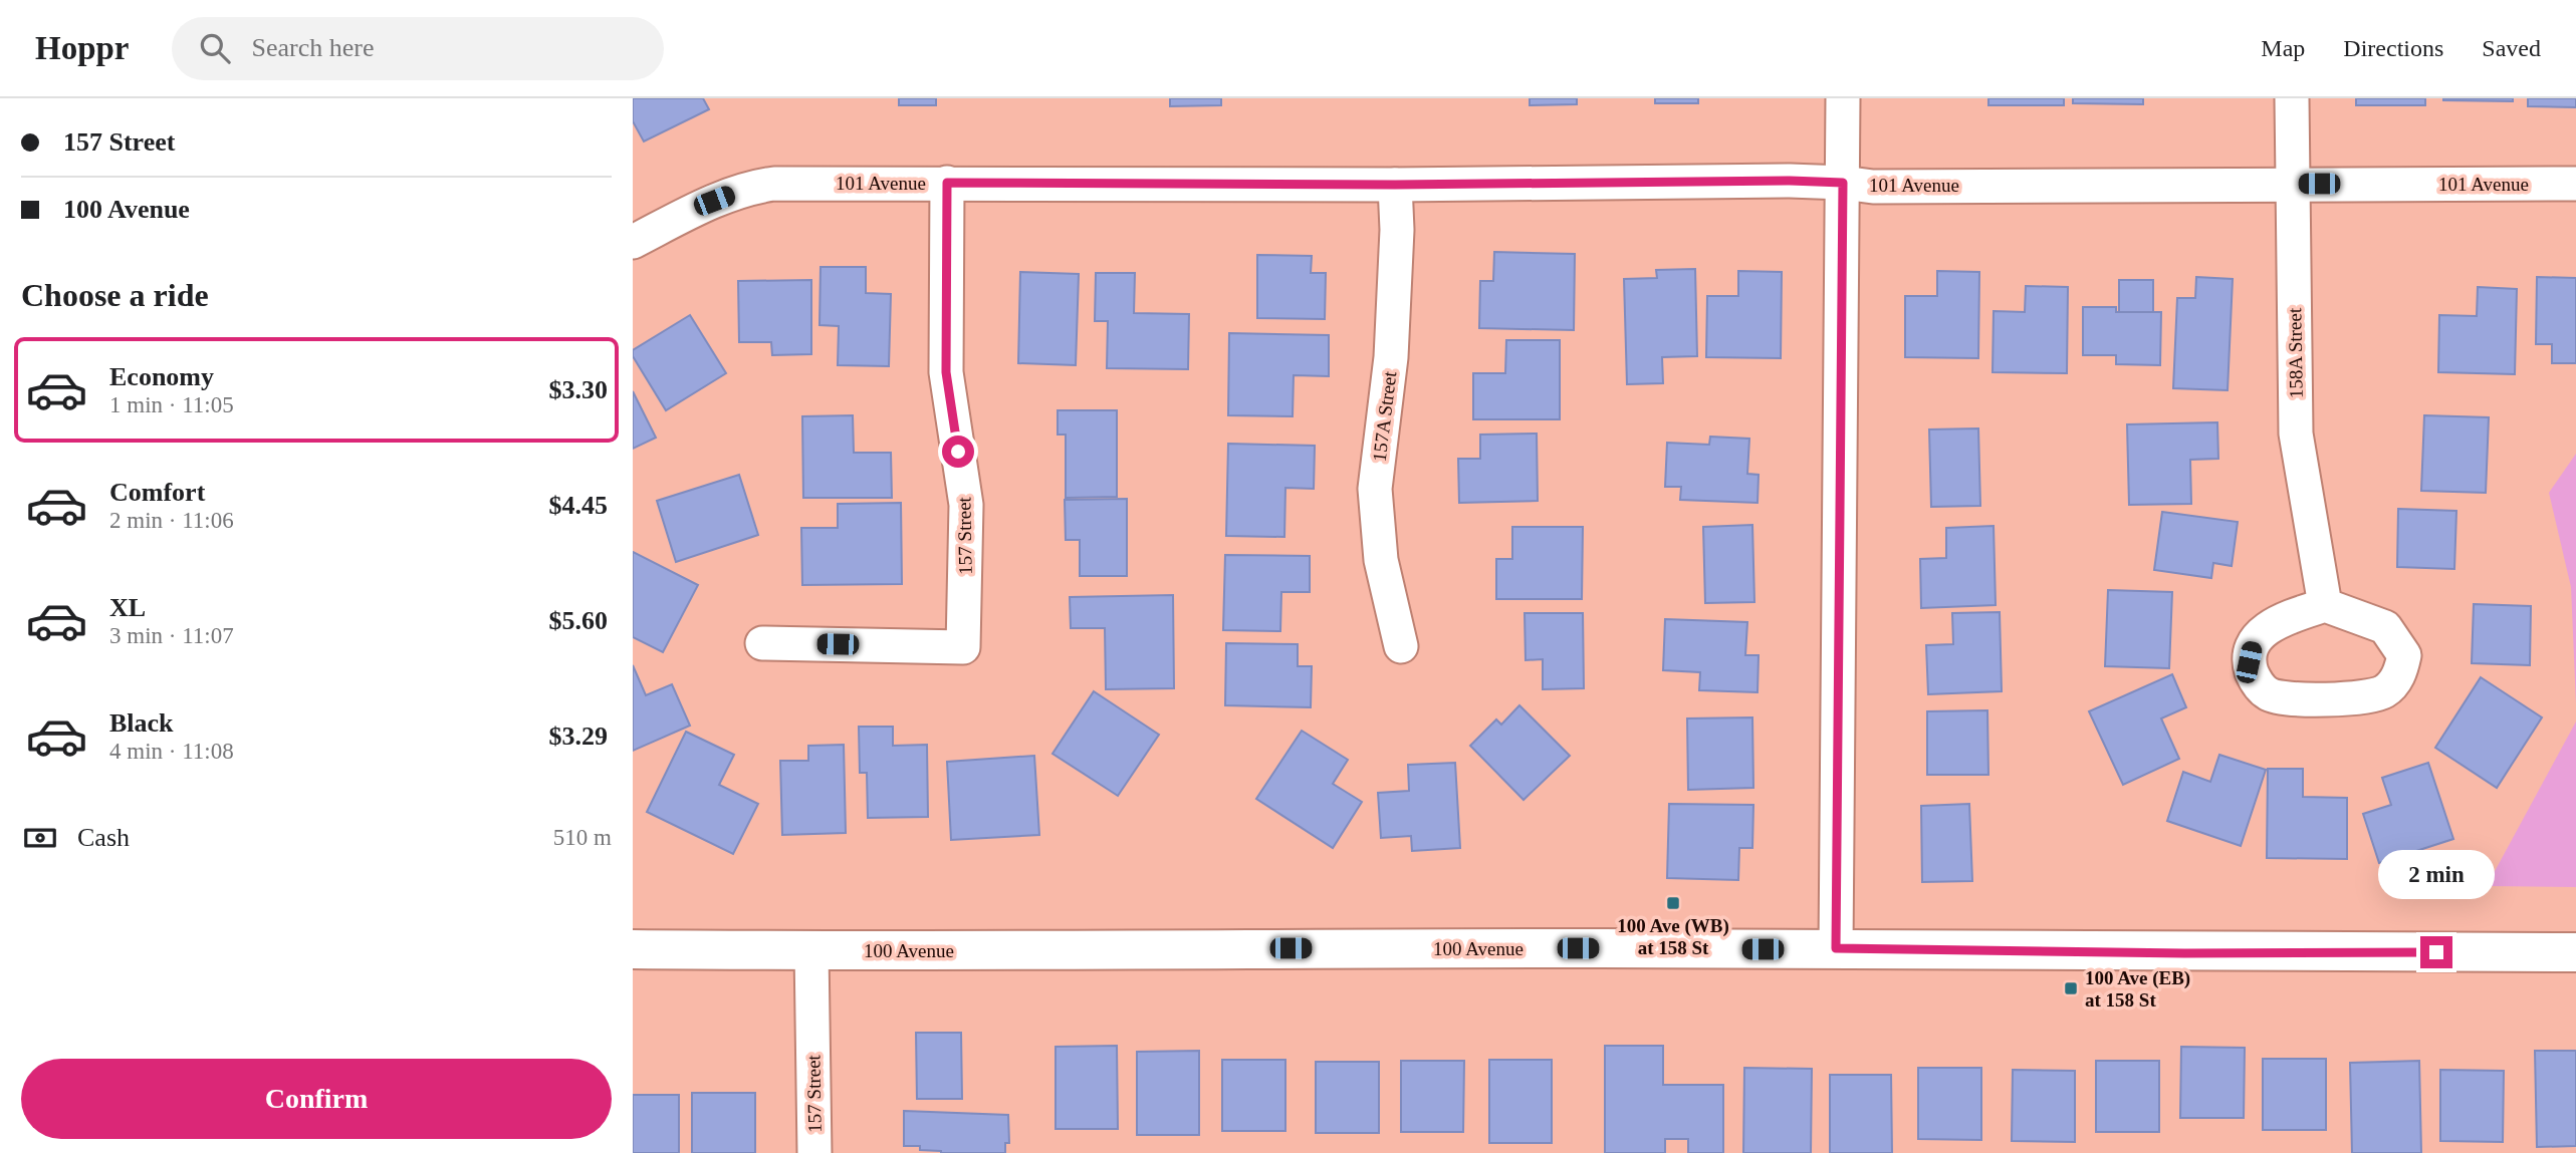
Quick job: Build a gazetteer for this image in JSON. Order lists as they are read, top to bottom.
{
  "streets": {
    "main road": ["100 Avenue"],
    "street": [
      "101 Avenue",
      "158A Street",
      "157A Street",
      "157 Street"
    ]
  },
  "crossings": [
    ["101 Avenue", "158A Street"],
    ["101 Avenue", "157A Street"],
    ["101 Avenue", "157 Street"],
    ["157 Street", "100 Avenue"]
  ],
  "places": {
    "transit": ["100 Ave (WB) at 158 St", "100 Ave (EB) at 158 St"]
  },
  "page": {
    "header": "Hoppr",
    "search": "Search here",
    "nav": ["Map", "Directions", "Saved"],
    "banner": ["157 Street", "100 Avenue"],
    "heading": "Choose a ride",
    "list": [
      {
        "name": "Economy",
        "note": "1 min · 11:05",
        "value": "$3.30"
      },
      {
        "name": "Comfort",
        "note": "2 min · 11:06",
        "value": "$4.45"
      },
      {
        "name": "XL",
        "note": "3 min · 11:07",
        "value": "$5.60"
      },
      {
        "name": "Black",
        "note": "4 min · 11:08",
        "value": "$3.29"
      }
    ],
    "pay": ["Cash", "510 m"],
    "bubble": "2 min",
    "buttons": "Confirm"
  }
}
